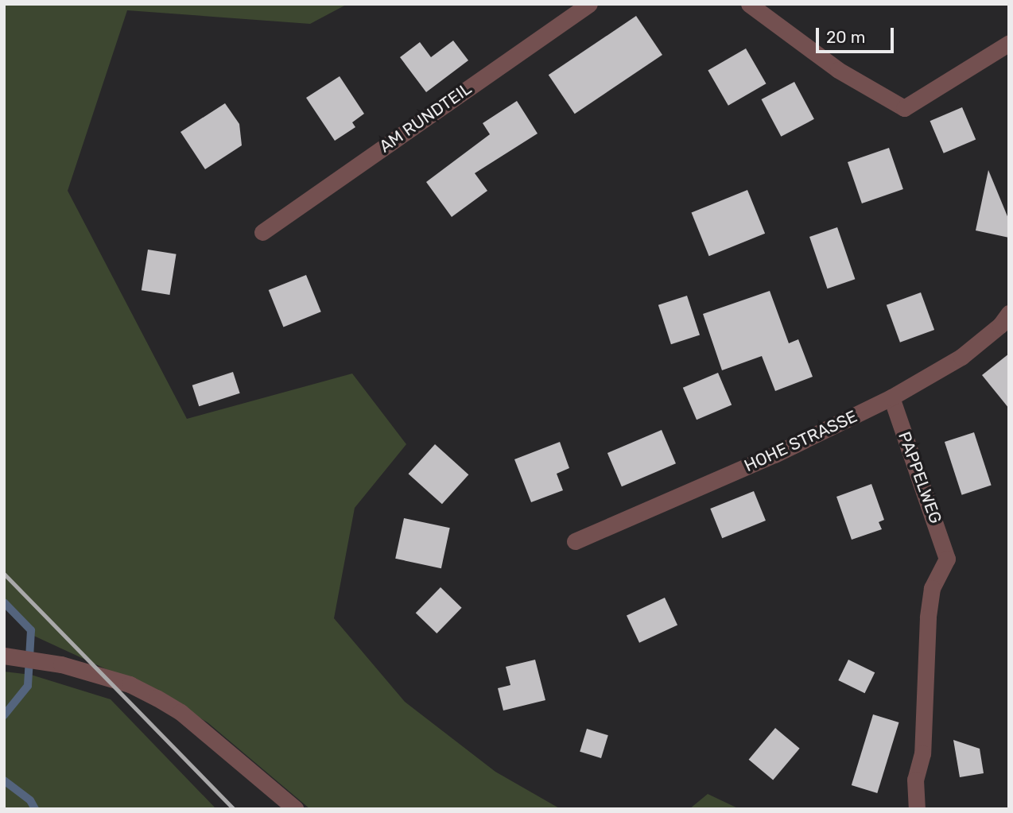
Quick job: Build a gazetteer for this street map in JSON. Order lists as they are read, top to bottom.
{
  "streets": {
    "street": ["AM RUNDTEIL", "HOHE STRASSE", "PAPPELWEG"]
  },
  "crossings": [
    ["HOHE STRASSE", "PAPPELWEG"]
  ],
  "scale_bar": "20 m"
}
